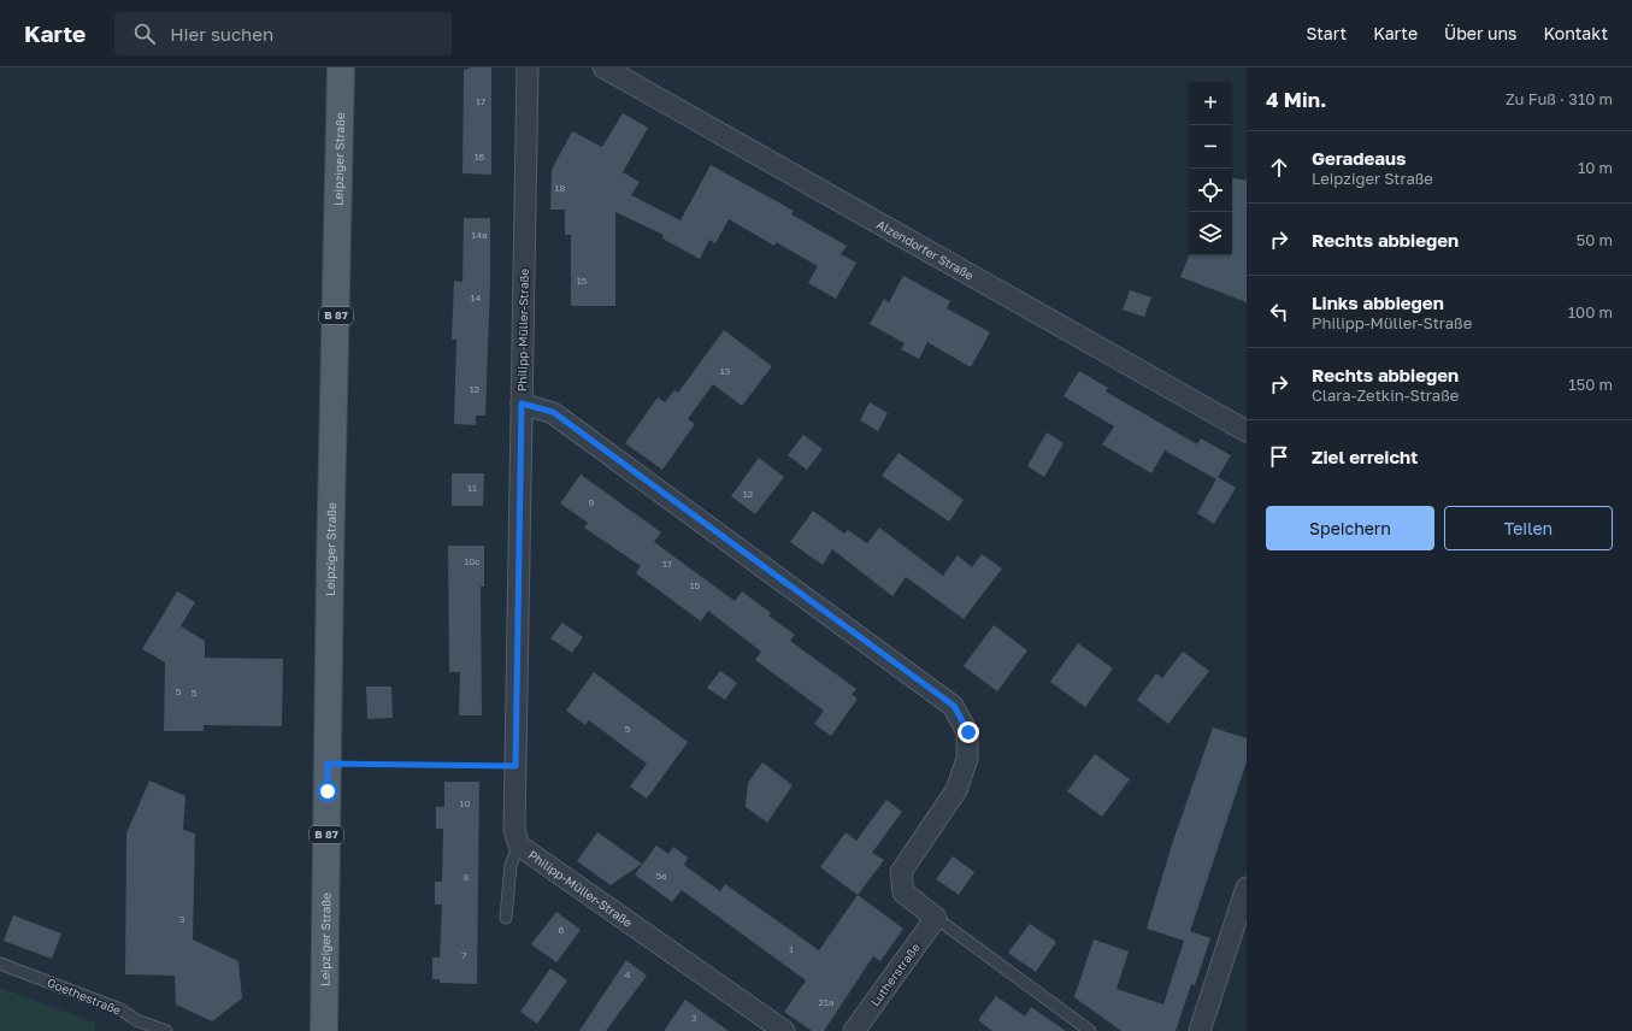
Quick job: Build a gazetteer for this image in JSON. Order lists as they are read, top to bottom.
{
  "streets": {
    "main road": ["Leipziger Straße", "B 87"],
    "street": ["Alzendorfer Straße", "Philipp-Müller-Straße", "Lutherstraße"],
    "lane": ["Goethestraße"]
  },
  "house_numbers": [
    "17",
    "16",
    "18",
    "14a",
    "15",
    "14",
    "13",
    "12",
    "11",
    "12",
    "9",
    "10c",
    "17",
    "15",
    "5",
    "5",
    "5",
    "10",
    "5a",
    "8",
    "3",
    "6",
    "1",
    "7",
    "4",
    "21a",
    "3"
  ],
  "page": {
    "header": "Karte",
    "search": "Hier suchen",
    "nav": [
      "Start",
      "Karte",
      "Über uns",
      "Kontakt"
    ],
    "heading": ["4 Min.", "Zu Fuß · 310 m"],
    "map_buttons": ["+", "−"],
    "list": [
      ["Geradeaus", "Leipziger Straße", "10 m"],
      ["Rechts abbiegen", "50 m"],
      ["Links abbiegen", "Philipp-Müller-Straße", "100 m"],
      ["Rechts abbiegen", "Clara-Zetkin-Straße", "150 m"],
      "Ziel erreicht"
    ],
    "buttons": ["Speichern", "Teilen"]
  }
}
